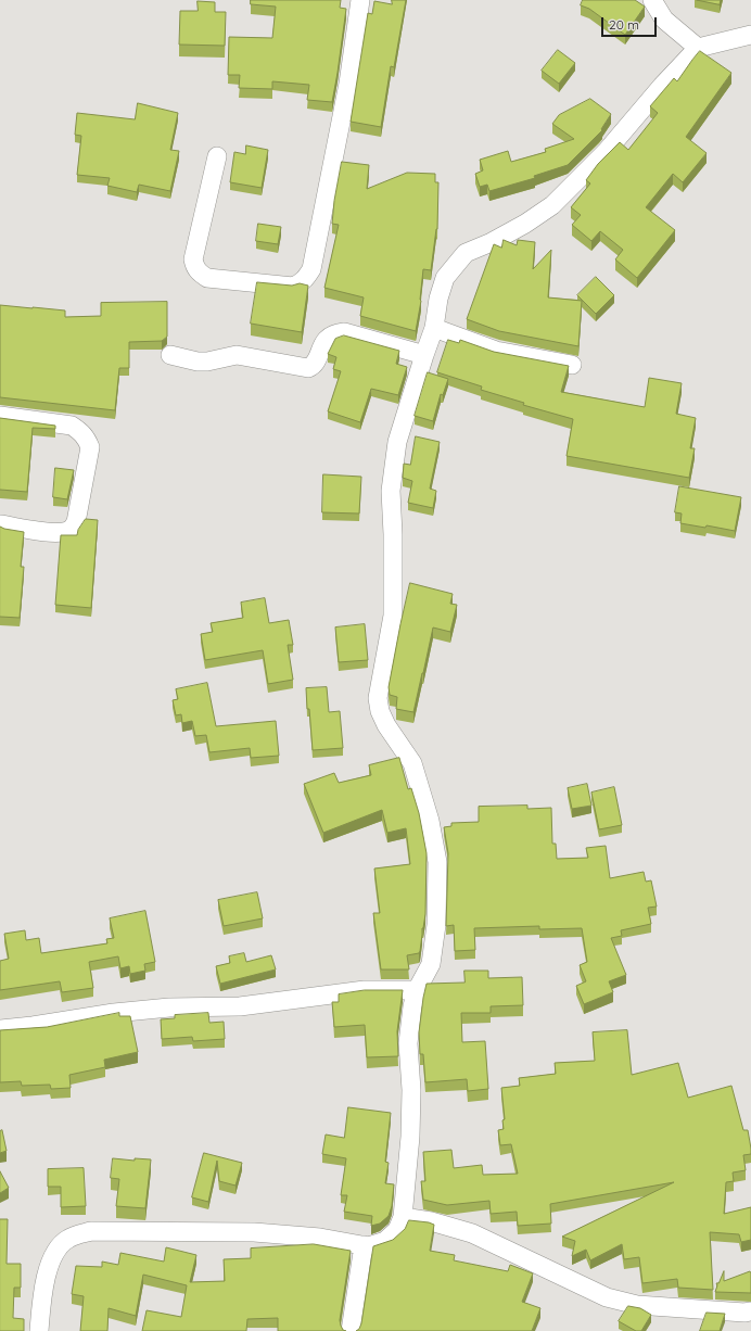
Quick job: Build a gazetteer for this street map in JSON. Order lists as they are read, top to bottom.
{
  "scale_bar": "20 m"
}
